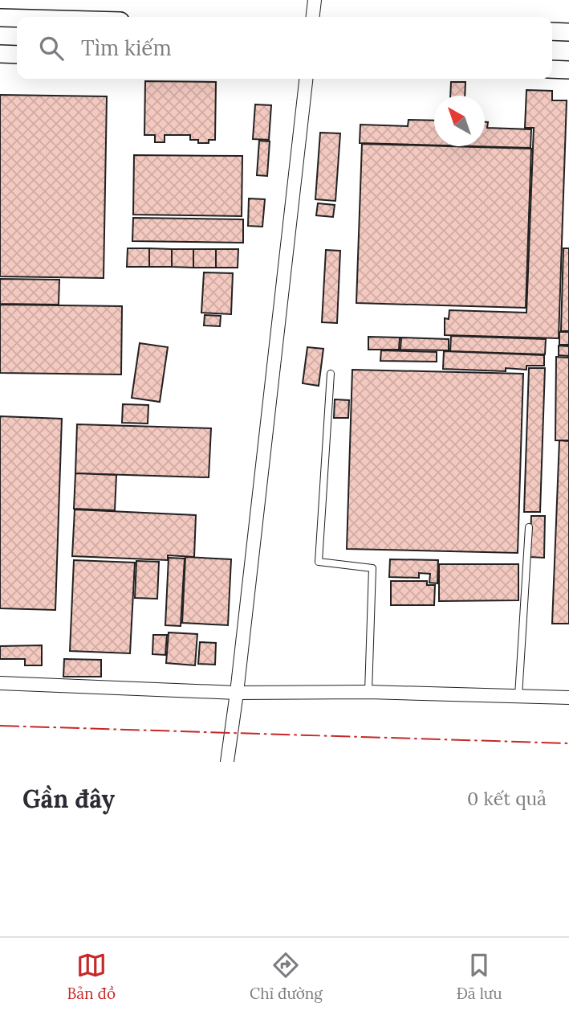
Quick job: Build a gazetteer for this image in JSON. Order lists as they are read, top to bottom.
{
  "north": "top left",
  "page": {
    "search": "Tìm kiếm",
    "heading": ["Gần đây", "0 kết quả"],
    "nav": ["Bản đồ", "Chỉ đường", "Đã lưu"]
  }
}
